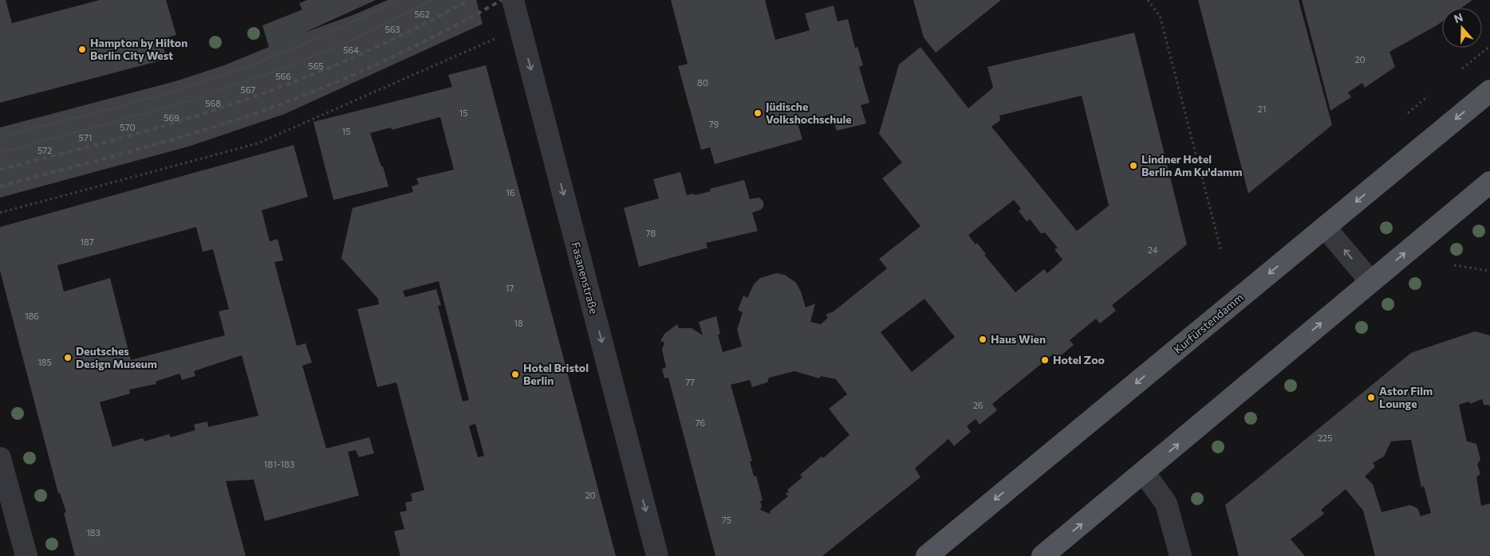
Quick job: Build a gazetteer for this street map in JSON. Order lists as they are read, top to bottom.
{
  "streets": {
    "main road": ["Kurfürstendamm"],
    "street": ["Fasanenstraße"]
  },
  "one_way": ["Fasanenstraße"],
  "places": [
    "Hampton by Hilton Berlin City West",
    "Jüdische Volkshochschule",
    "Lindner Hotel Berlin Am Ku'damm",
    "Haus Wien",
    "Deutsches Design Museum",
    "Hotel Zoo",
    "Hotel Bristol Berlin",
    "Astor Film Lounge"
  ],
  "house_numbers": [
    "562",
    "563",
    "564",
    "20",
    "565",
    "566",
    "80",
    "567",
    "568",
    "21",
    "15",
    "569",
    "79",
    "570",
    "15",
    "571",
    "572",
    "16",
    "78",
    "187",
    "24",
    "17",
    "186",
    "18",
    "185",
    "77",
    "26",
    "76",
    "225",
    "181-183",
    "20",
    "75",
    "183"
  ],
  "north": "top"
}
